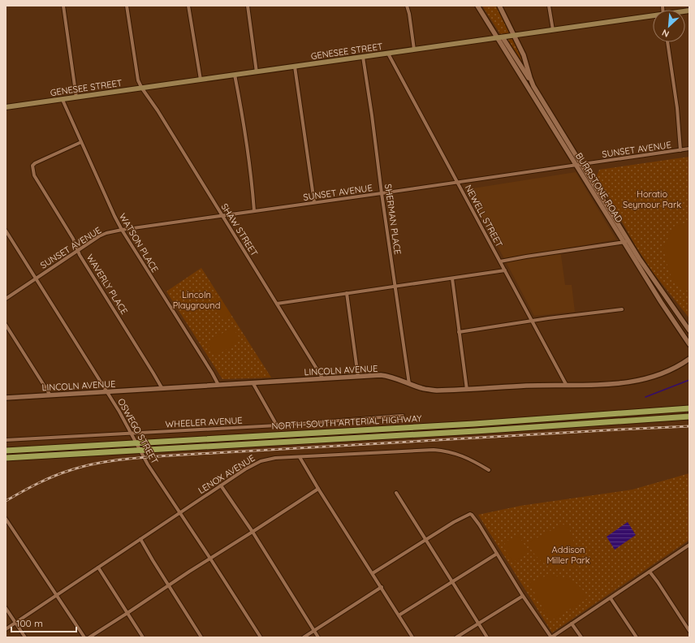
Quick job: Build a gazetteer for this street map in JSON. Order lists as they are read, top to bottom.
{
  "streets": {
    "highway": ["NORTH-SOUTH ARTERIAL HIGHWAY"],
    "main road": ["GENESEE STREET"],
    "street": [
      "SUNSET AVENUE",
      "BURRSTONE ROAD",
      "NEWELL STREET",
      "SHERMAN PLACE",
      "SHAW STREET",
      "WATSON PLACE",
      "WAVERLY PLACE",
      "LINCOLN AVENUE",
      "WHEELER AVENUE",
      "OSWEGO STREET",
      "LENOX AVENUE"
    ]
  },
  "crossings": [
    ["GENESEE STREET", "BURRSTONE ROAD"],
    ["GENESEE STREET", "NEWELL STREET"],
    ["GENESEE STREET", "SHERMAN PLACE"],
    ["GENESEE STREET", "SHAW STREET"],
    ["GENESEE STREET", "WATSON PLACE"],
    ["SUNSET AVENUE", "BURRSTONE ROAD"],
    ["SUNSET AVENUE", "NEWELL STREET"],
    ["SUNSET AVENUE", "SHERMAN PLACE"],
    ["SUNSET AVENUE", "SHAW STREET"],
    ["SUNSET AVENUE", "WATSON PLACE"],
    ["SUNSET AVENUE", "WAVERLY PLACE"],
    ["SUNSET AVENUE", "OSWEGO STREET"],
    ["NEWELL STREET", "LINCOLN AVENUE"],
    ["SHERMAN PLACE", "LINCOLN AVENUE"],
    ["SHAW STREET", "LINCOLN AVENUE"],
    ["WATSON PLACE", "WAVERLY PLACE"],
    ["WATSON PLACE", "LINCOLN AVENUE"],
    ["WAVERLY PLACE", "LINCOLN AVENUE"],
    ["LINCOLN AVENUE", "OSWEGO STREET"],
    ["WHEELER AVENUE", "OSWEGO STREET"],
    ["NORTH-SOUTH ARTERIAL HIGHWAY", "OSWEGO STREET"],
    ["OSWEGO STREET", "LENOX AVENUE"]
  ],
  "parks": ["Horatio Seymour Park", "Lincoln Playground", "Addison Miller Park"],
  "scale_bar": "100 m",
  "north": "bottom left"
}
